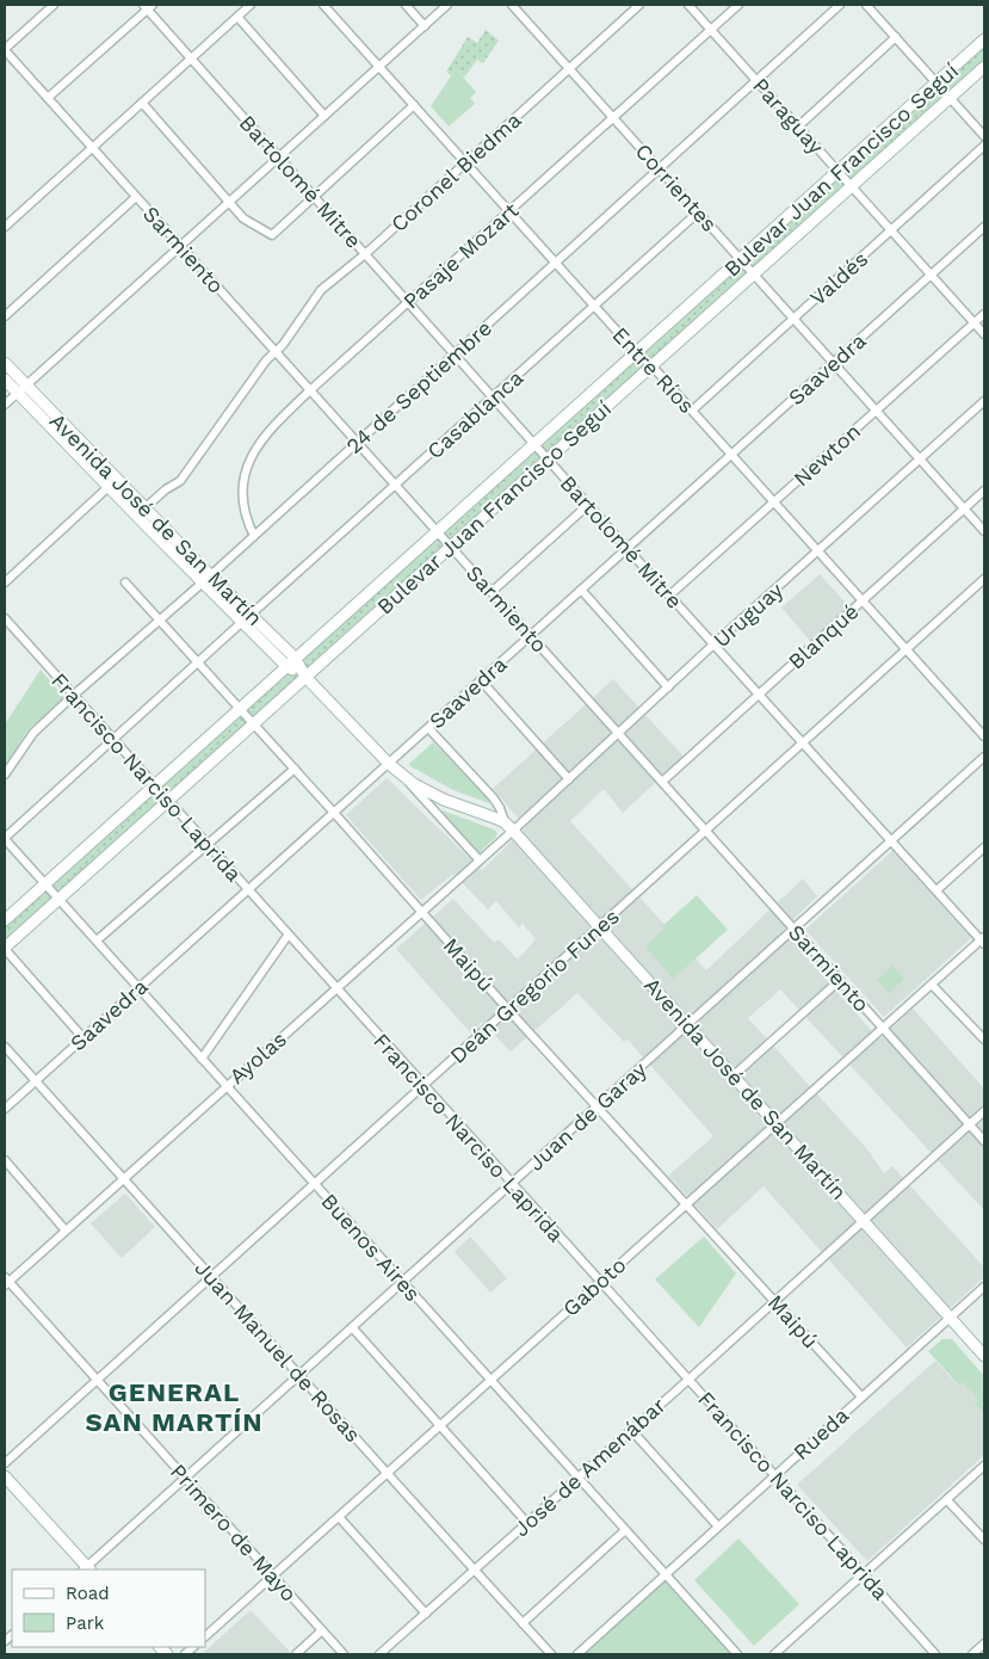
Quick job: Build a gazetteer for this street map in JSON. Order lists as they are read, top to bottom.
{
  "streets": {
    "main road": ["Bulevar Juan Francisco Seguí", "Avenida José de San Martín"],
    "street": [
      "Paraguay",
      "Coronel Biedma",
      "Bartolomé Mitre",
      "Corrientes",
      "Sarmiento",
      "Pasaje Mozart",
      "Valdés",
      "Saavedra",
      "Entre Ríos",
      "24 de Septiembre",
      "Casablanca",
      "Newton",
      "Uruguay",
      "Blanqué",
      "Francisco Narciso Laprida",
      "Maipú",
      "Deán Gregorio Funes",
      "Ayolas",
      "Juan de Garay",
      "Buenos Aires",
      "Gaboto",
      "Juan Manuel de Rosas",
      "Rueda",
      "José de Amenábar",
      "Primero de Mayo"
    ]
  },
  "crossings": [
    ["Paraguay", "Bulevar Juan Francisco Seguí"],
    ["Paraguay", "Pasaje Mozart"],
    ["Paraguay", "Valdés"],
    ["Paraguay", "Saavedra"],
    ["Paraguay", "24 de Septiembre"],
    ["Paraguay", "Newton"],
    ["Bulevar Juan Francisco Seguí", "Bartolomé Mitre"],
    ["Bulevar Juan Francisco Seguí", "Corrientes"],
    ["Bulevar Juan Francisco Seguí", "Sarmiento"],
    ["Bulevar Juan Francisco Seguí", "Entre Ríos"],
    ["Bulevar Juan Francisco Seguí", "Avenida José de San Martín"],
    ["Bulevar Juan Francisco Seguí", "Francisco Narciso Laprida"],
    ["Bulevar Juan Francisco Seguí", "Maipú"],
    ["Bulevar Juan Francisco Seguí", "Buenos Aires"],
    ["Coronel Biedma", "Bartolomé Mitre"],
    ["Coronel Biedma", "Corrientes"],
    ["Coronel Biedma", "Sarmiento"],
    ["Coronel Biedma", "Entre Ríos"],
    ["Coronel Biedma", "Avenida José de San Martín"],
    ["Bartolomé Mitre", "Pasaje Mozart"],
    ["Bartolomé Mitre", "Saavedra"],
    ["Bartolomé Mitre", "24 de Septiembre"],
    ["Bartolomé Mitre", "Casablanca"],
    ["Bartolomé Mitre", "Newton"],
    ["Bartolomé Mitre", "Uruguay"],
    ["Bartolomé Mitre", "Blanqué"],
    ["Bartolomé Mitre", "Deán Gregorio Funes"],
    ["Bartolomé Mitre", "Juan de Garay"],
    ["Bartolomé Mitre", "Gaboto"],
    ["Corrientes", "Pasaje Mozart"],
    ["Corrientes", "Valdés"],
    ["Corrientes", "Saavedra"],
    ["Corrientes", "24 de Septiembre"],
    ["Corrientes", "Casablanca"],
    ["Corrientes", "Newton"],
    ["Corrientes", "Uruguay"],
    ["Corrientes", "Blanqué"],
    ["Sarmiento", "Pasaje Mozart"],
    ["Sarmiento", "Saavedra"],
    ["Sarmiento", "24 de Septiembre"],
    ["Sarmiento", "Casablanca"],
    ["Sarmiento", "Uruguay"],
    ["Sarmiento", "Blanqué"],
    ["Sarmiento", "Deán Gregorio Funes"],
    ["Sarmiento", "Juan de Garay"],
    ["Sarmiento", "Gaboto"],
    ["Sarmiento", "José de Amenábar"],
    ["Pasaje Mozart", "Entre Ríos"],
    ["Pasaje Mozart", "24 de Septiembre"],
    ["Valdés", "Entre Ríos"],
    ["Saavedra", "Entre Ríos"],
    ["Saavedra", "Avenida José de San Martín"],
    ["Saavedra", "Francisco Narciso Laprida"],
    ["Saavedra", "Maipú"],
    ["Saavedra", "Buenos Aires"],
    ["Saavedra", "Juan Manuel de Rosas"],
    ["Entre Ríos", "24 de Septiembre"],
    ["Entre Ríos", "Casablanca"],
    ["Entre Ríos", "Newton"],
    ["Entre Ríos", "Uruguay"],
    ["Entre Ríos", "Blanqué"],
    ["Entre Ríos", "Deán Gregorio Funes"],
    ["24 de Septiembre", "Avenida José de San Martín"],
    ["24 de Septiembre", "Francisco Narciso Laprida"],
    ["24 de Septiembre", "Maipú"],
    ["Casablanca", "Avenida José de San Martín"],
    ["Casablanca", "Francisco Narciso Laprida"],
    ["Casablanca", "Maipú"],
    ["Casablanca", "Buenos Aires"],
    ["Avenida José de San Martín", "Uruguay"],
    ["Avenida José de San Martín", "Deán Gregorio Funes"],
    ["Avenida José de San Martín", "Ayolas"],
    ["Avenida José de San Martín", "Juan de Garay"],
    ["Avenida José de San Martín", "Gaboto"],
    ["Avenida José de San Martín", "Rueda"],
    ["Avenida José de San Martín", "José de Amenábar"],
    ["Uruguay", "Ayolas"],
    ["Francisco Narciso Laprida", "Deán Gregorio Funes"],
    ["Francisco Narciso Laprida", "Ayolas"],
    ["Francisco Narciso Laprida", "Juan de Garay"],
    ["Francisco Narciso Laprida", "Gaboto"],
    ["Francisco Narciso Laprida", "Rueda"],
    ["Francisco Narciso Laprida", "José de Amenábar"],
    ["Maipú", "Deán Gregorio Funes"],
    ["Maipú", "Ayolas"],
    ["Maipú", "Juan de Garay"],
    ["Maipú", "Gaboto"],
    ["Maipú", "Rueda"],
    ["Maipú", "José de Amenábar"],
    ["Deán Gregorio Funes", "Buenos Aires"],
    ["Deán Gregorio Funes", "Juan Manuel de Rosas"],
    ["Deán Gregorio Funes", "Primero de Mayo"],
    ["Ayolas", "Buenos Aires"],
    ["Ayolas", "Juan Manuel de Rosas"],
    ["Ayolas", "Primero de Mayo"],
    ["Juan de Garay", "Buenos Aires"],
    ["Juan de Garay", "Juan Manuel de Rosas"],
    ["Juan de Garay", "Primero de Mayo"],
    ["Buenos Aires", "Gaboto"],
    ["Buenos Aires", "Rueda"],
    ["Buenos Aires", "José de Amenábar"],
    ["Gaboto", "Juan Manuel de Rosas"],
    ["Gaboto", "Primero de Mayo"],
    ["Juan Manuel de Rosas", "José de Amenábar"]
  ],
  "districts": ["GENERAL SAN MARTÍN"],
  "legend": ["Road", "Park"]
}
